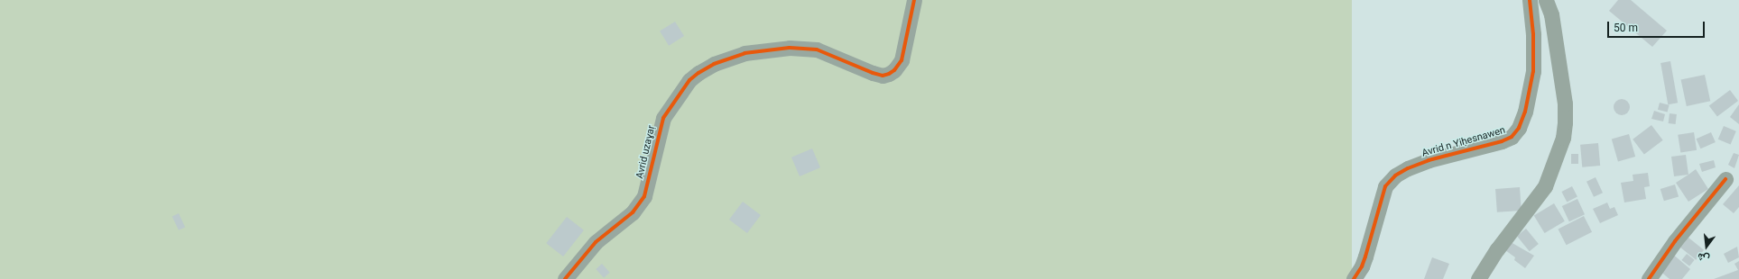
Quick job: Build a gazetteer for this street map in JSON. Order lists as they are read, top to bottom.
{
  "streets": {
    "street": ["Avrid n Yiḥesnawen", "Avrid uzaɣaṛ"]
  },
  "scale_bar": "50 m",
  "north": "bottom"
}
